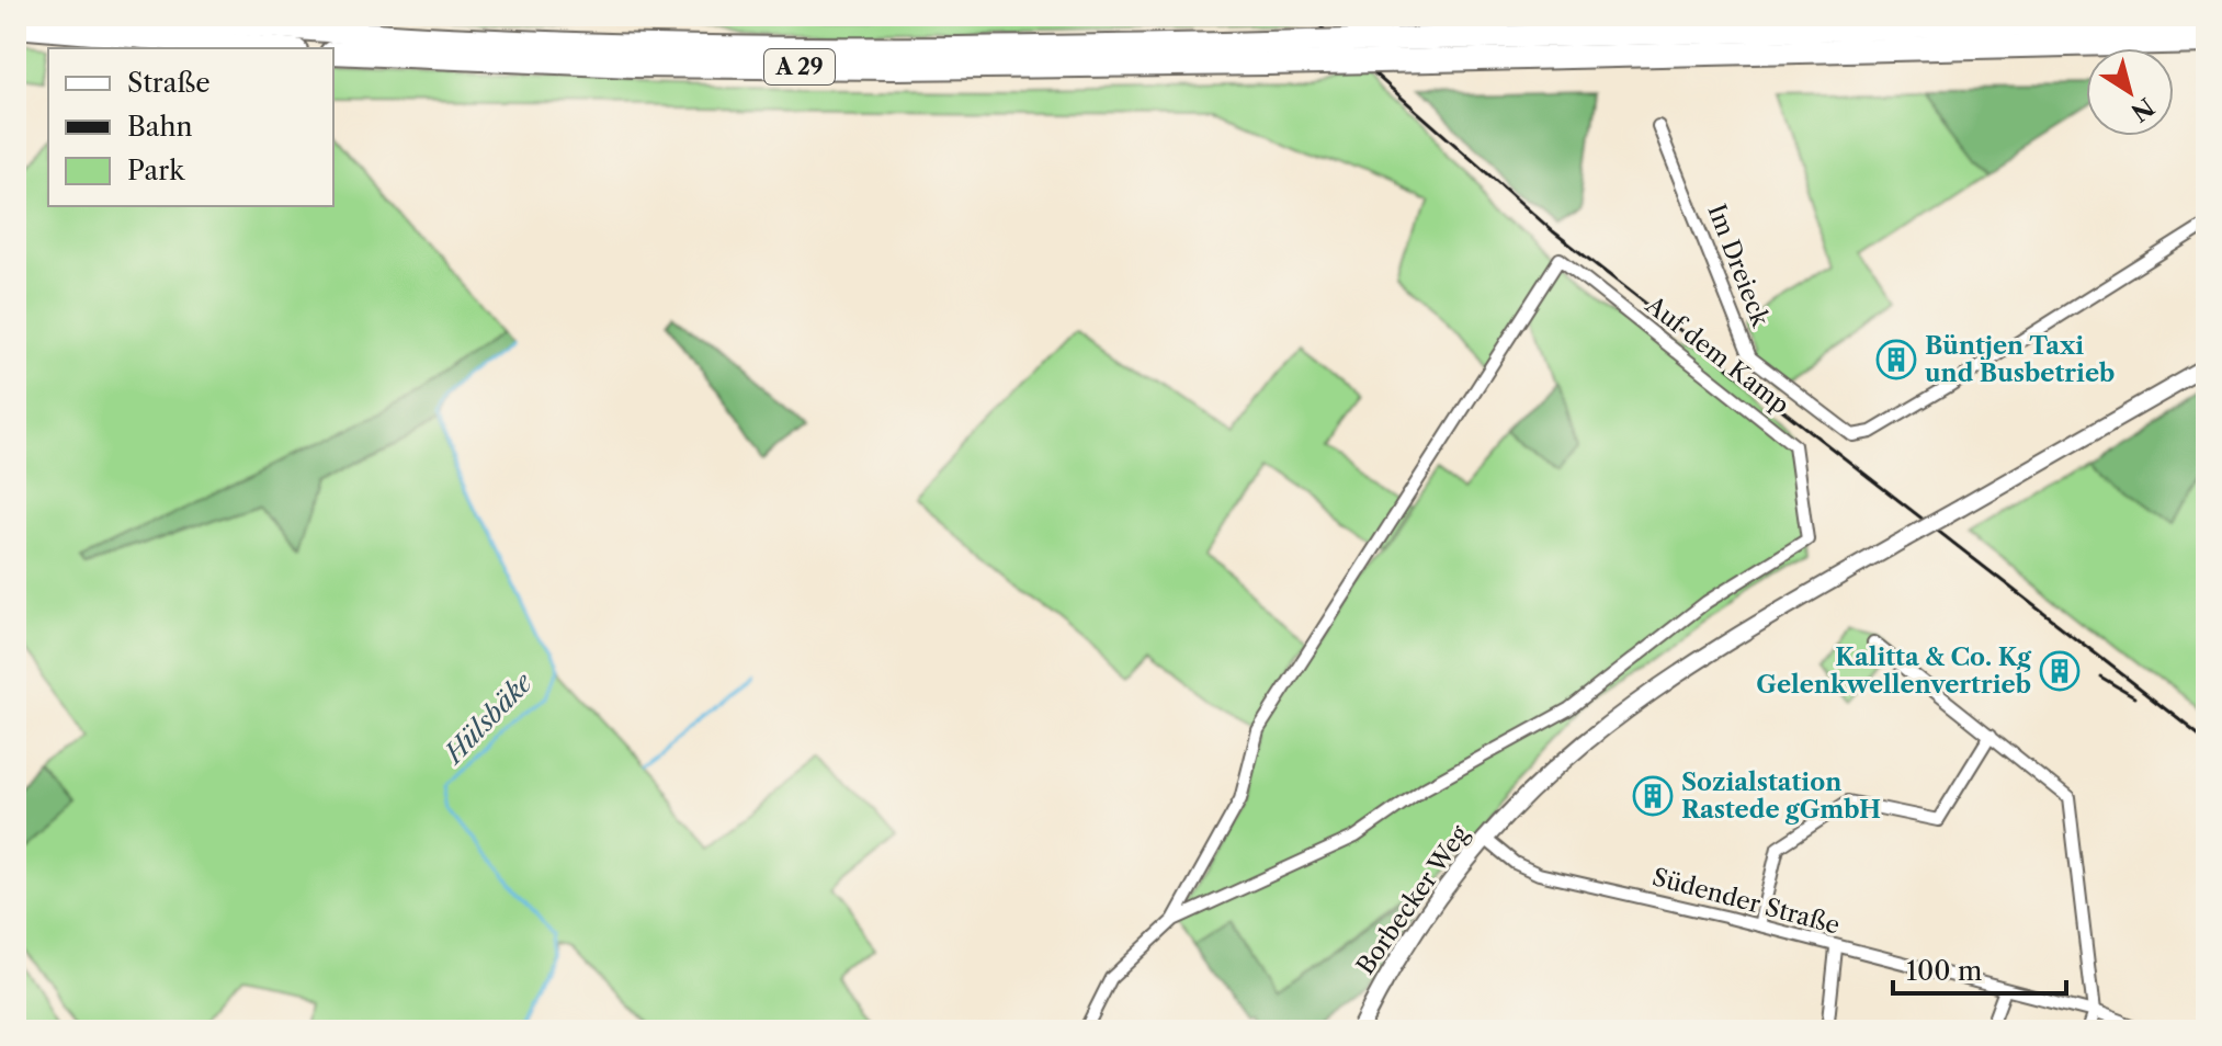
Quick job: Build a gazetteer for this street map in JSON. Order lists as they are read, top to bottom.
{
  "streets": {
    "highway": ["A 29"],
    "street": [
      "Im Dreieck",
      "Auf dem Kamp",
      "Borbecker Weg",
      "Südender Straße"
    ]
  },
  "crossings": [
    ["Borbecker Weg", "Südender Straße"]
  ],
  "water": ["Hülsbäke"],
  "places": {
    "building": ["Büntjen Taxi und Busbetrieb", "Kalitta & Co. Kg Gelenkwellenvertrieb", "Sozialstation Rastede gGmbH"]
  },
  "legend": ["Straße", "Bahn", "Park"],
  "scale_bar": "100 m",
  "north": "bottom right"
}
